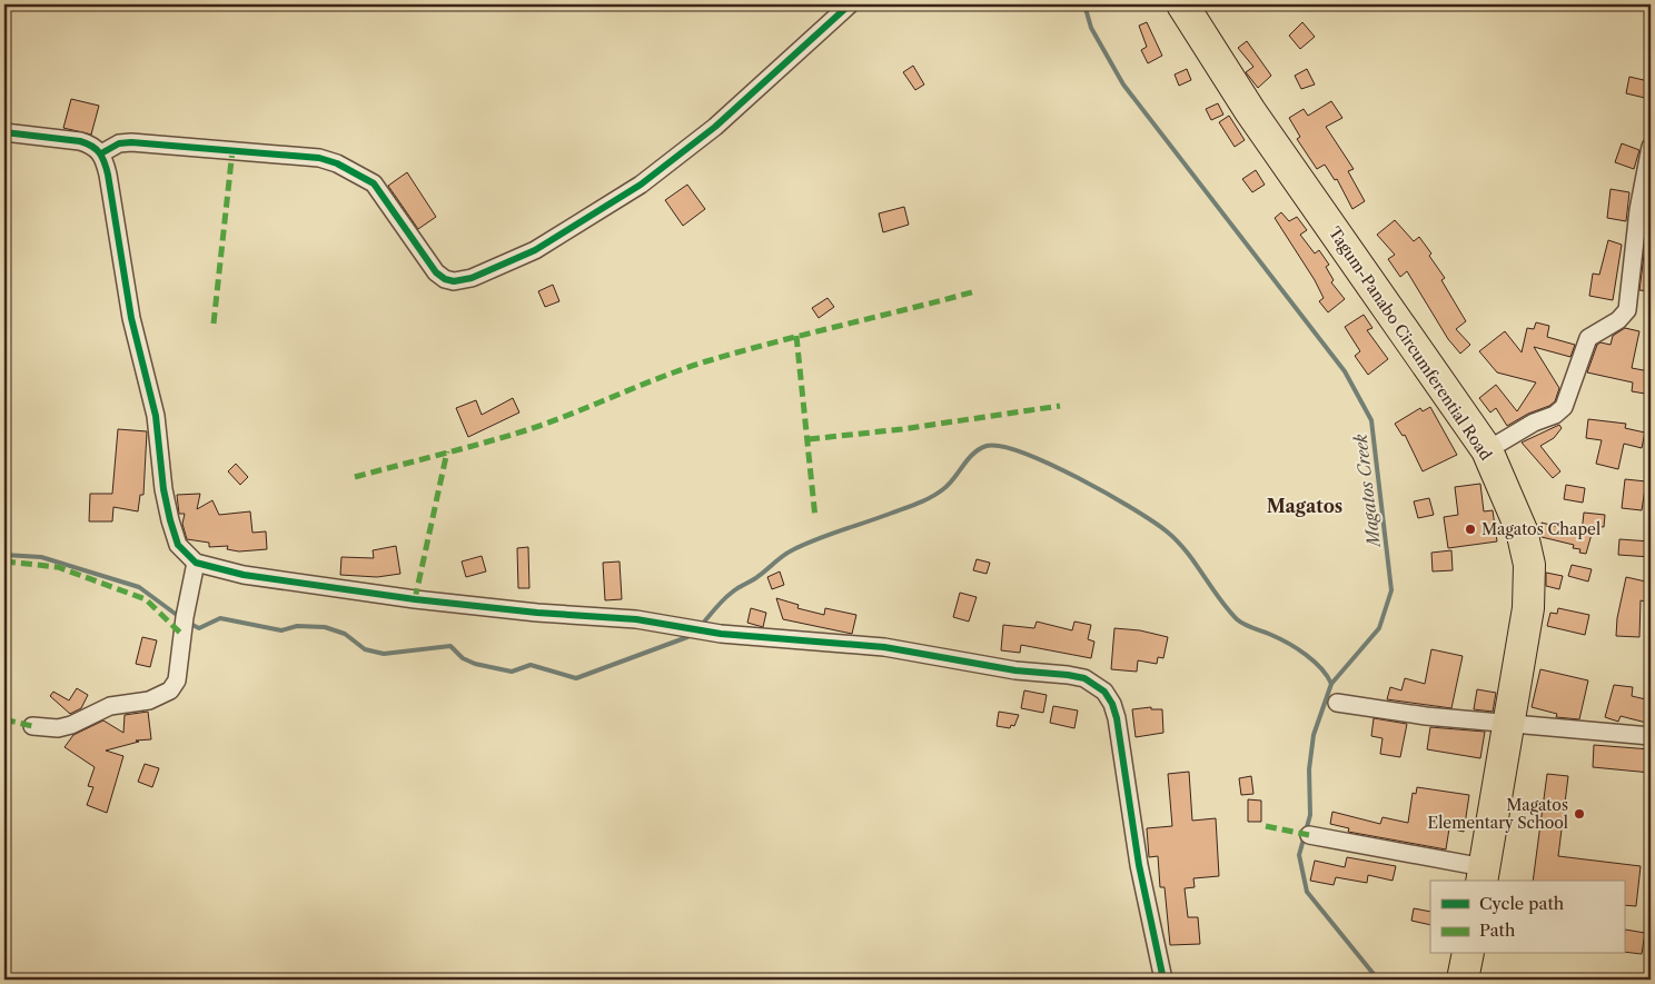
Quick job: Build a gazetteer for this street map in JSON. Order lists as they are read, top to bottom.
{
  "streets": {
    "highway": ["Tagum-Panabo Circumferential Road"]
  },
  "districts": ["Magatos"],
  "water": ["Magatos Creek"],
  "places": ["Magatos Chapel", "Magatos Elementary School"],
  "legend": ["Cycle path", "Path"]
}
